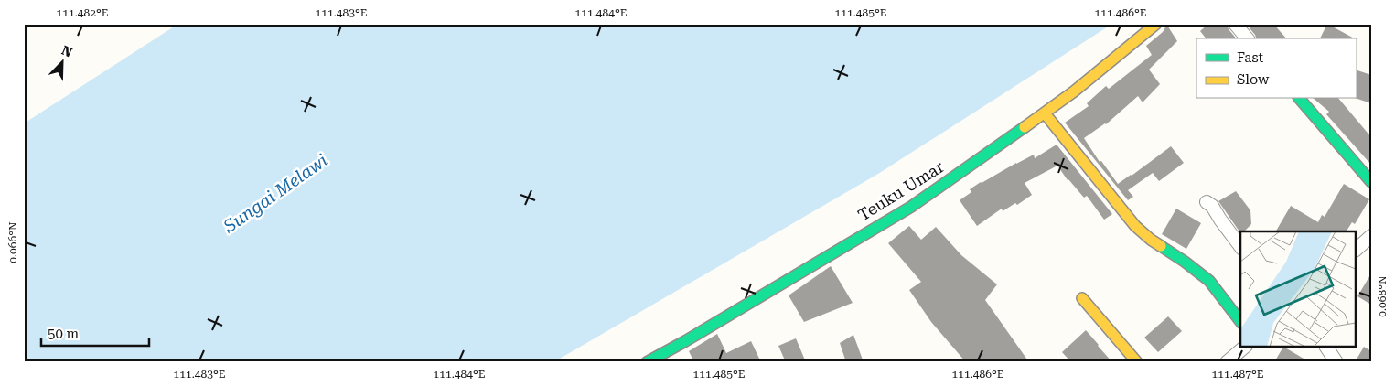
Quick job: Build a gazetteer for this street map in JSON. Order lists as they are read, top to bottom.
{
  "streets": {
    "street": ["Teuku Umar"]
  },
  "water": ["Sungai Melawi"],
  "legend": ["Fast", "Slow"],
  "scale_bar": "50 m",
  "north": "top right",
  "coordinates": [
    "111.482°E",
    "111.483°E",
    "111.484°E",
    "111.485°E",
    "111.486°E",
    "0.066°N",
    "0.068°N",
    "111.487°E"
  ]
}
